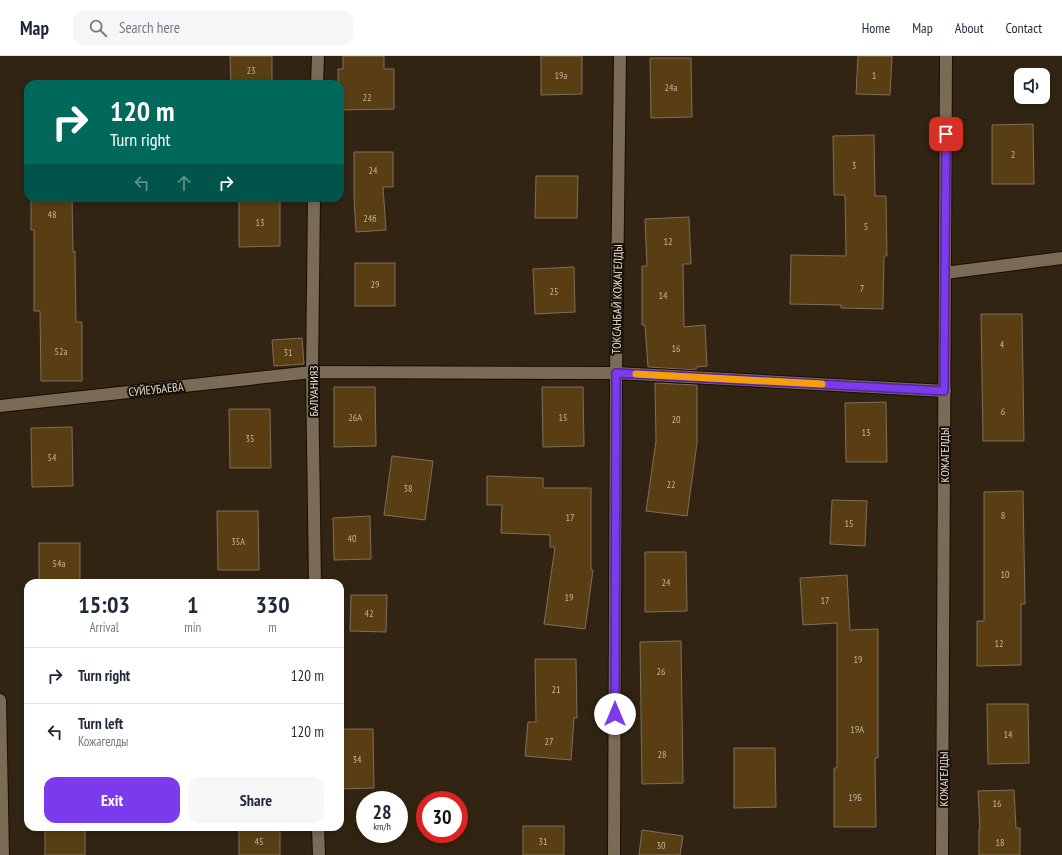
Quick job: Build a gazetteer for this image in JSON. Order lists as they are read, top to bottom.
{
  "streets": {
    "street": [
      "ТОКСАНБАЙ КОЖАГЕЛДЫ",
      "СУЙЕУБАЕВА",
      "БАЛУАНИЯЗ",
      "КОЖАГЕЛДЫ"
    ]
  },
  "crossings": [
    ["ТОКСАНБАЙ КОЖАГЕЛДЫ", "СУЙЕУБАЕВА"],
    ["СУЙЕУБАЕВА", "БАЛУАНИЯЗ"],
    ["СУЙЕУБАЕВА", "КОЖАГЕЛДЫ"]
  ],
  "house_numbers": [
    "23",
    "19а",
    "1",
    "24а",
    "22",
    "2",
    "3",
    "24",
    "48",
    "24б",
    "13",
    "5",
    "12",
    "29",
    "7",
    "25",
    "14",
    "4",
    "16",
    "52а",
    "31",
    "6",
    "26А",
    "15",
    "20",
    "13",
    "35",
    "54",
    "22",
    "38",
    "8",
    "17",
    "15",
    "40",
    "35А",
    "54а",
    "10",
    "24",
    "19",
    "17",
    "42",
    "12",
    "19",
    "26",
    "21",
    "19А",
    "14",
    "27",
    "28",
    "34",
    "19Б",
    "16",
    "45",
    "31",
    "18",
    "30"
  ],
  "page": {
    "header": "Map",
    "search": "Search here",
    "nav": [
      "Home",
      "Map",
      "About",
      "Contact"
    ],
    "turn": ["120 m", "Turn right"],
    "eta": [
      "15:03",
      "Arrival",
      "1",
      "min",
      "330",
      "m"
    ],
    "list": [
      {
        "name": "Turn right",
        "value": "120 m"
      },
      {
        "name": "Turn left",
        "note": "Кожагелды",
        "value": "120 m"
      }
    ],
    "buttons": ["Exit", "Share"],
    "speed": "28 km/h",
    "limit": "30"
  }
}
